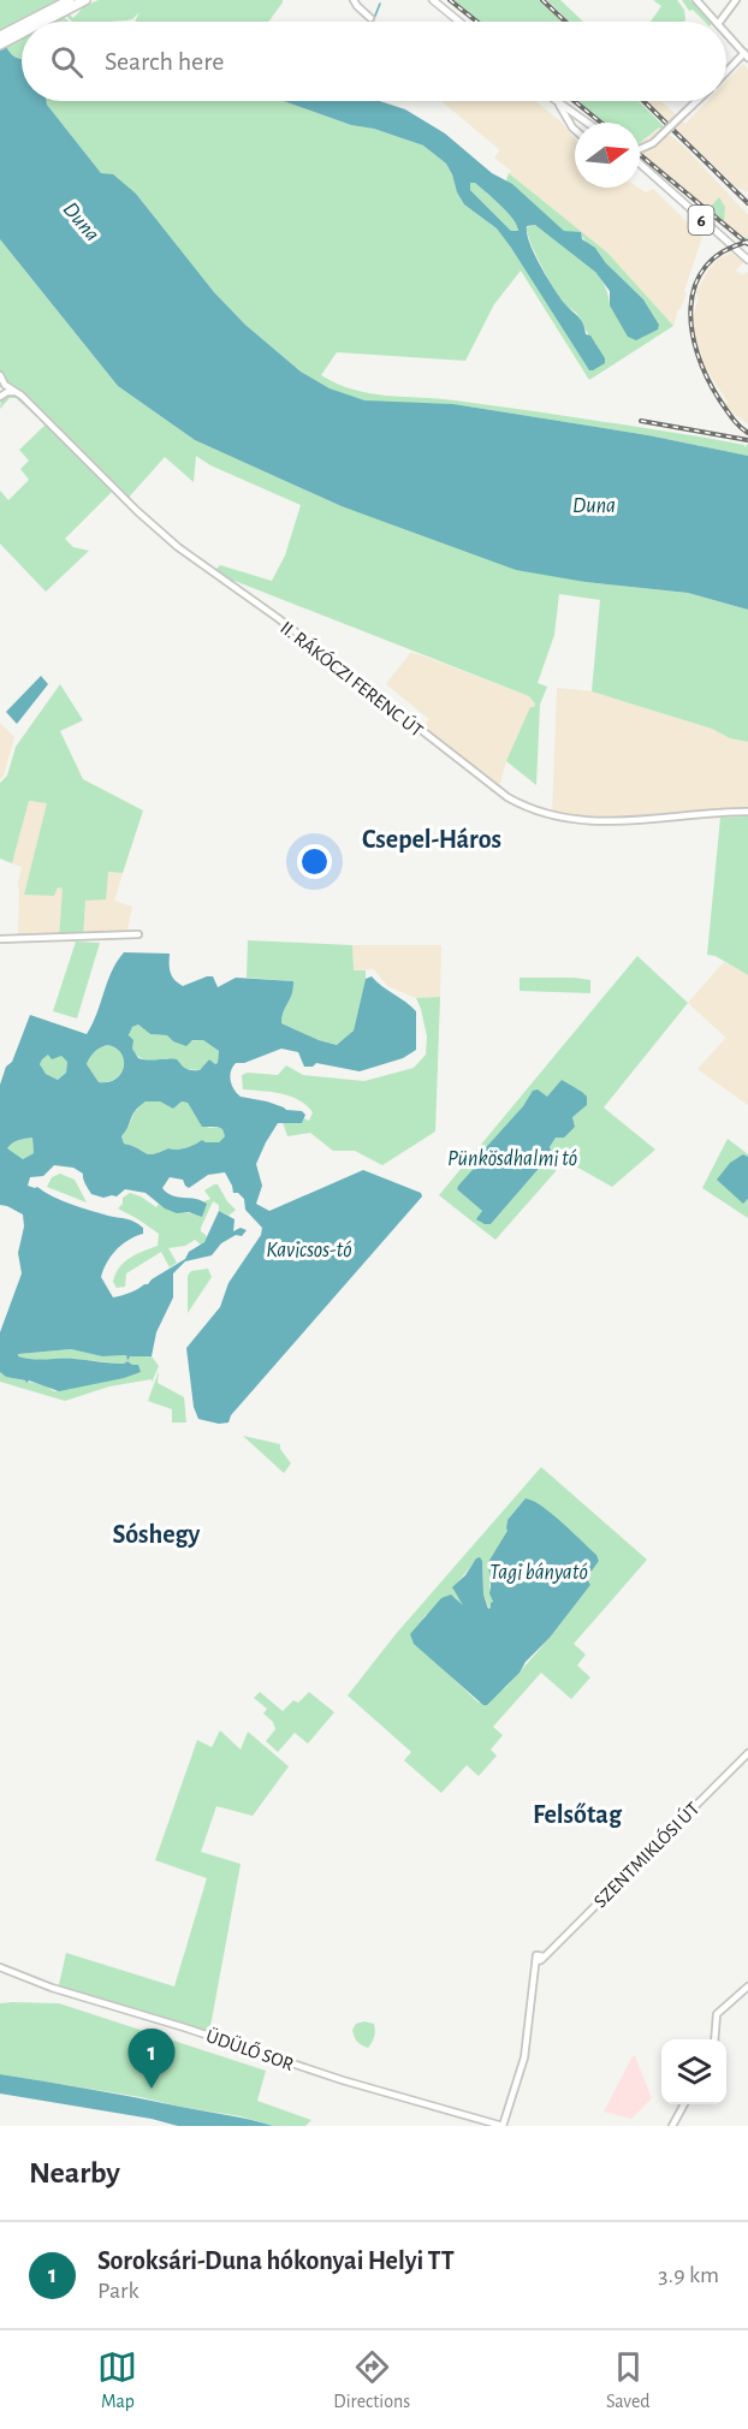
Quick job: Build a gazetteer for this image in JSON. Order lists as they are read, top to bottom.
{
  "streets": {
    "main road": ["6"],
    "street": ["II. RÁKÓCZI FERENC ÚT", "SZENTMIKLÓSI ÚT", "ÜDÜLŐ SOR"]
  },
  "crossings": [
    ["SZENTMIKLÓSI ÚT", "ÜDÜLŐ SOR"]
  ],
  "districts": ["Csepel-Háros", "Sóshegy", "Felsőtag"],
  "water": [
    "Duna",
    "Pünkösdhalmi tó",
    "Kavicsos-tó",
    "Tagi bányató"
  ],
  "north": "right",
  "page": {
    "search": "Search here",
    "pins": "1",
    "heading": "Nearby",
    "list": [
      {
        "mark": "1",
        "name": "Soroksári-Duna hókonyai Helyi TT",
        "note": "Park",
        "value": "3.9 km"
      }
    ],
    "nav": ["Map", "Directions", "Saved"]
  }
}
